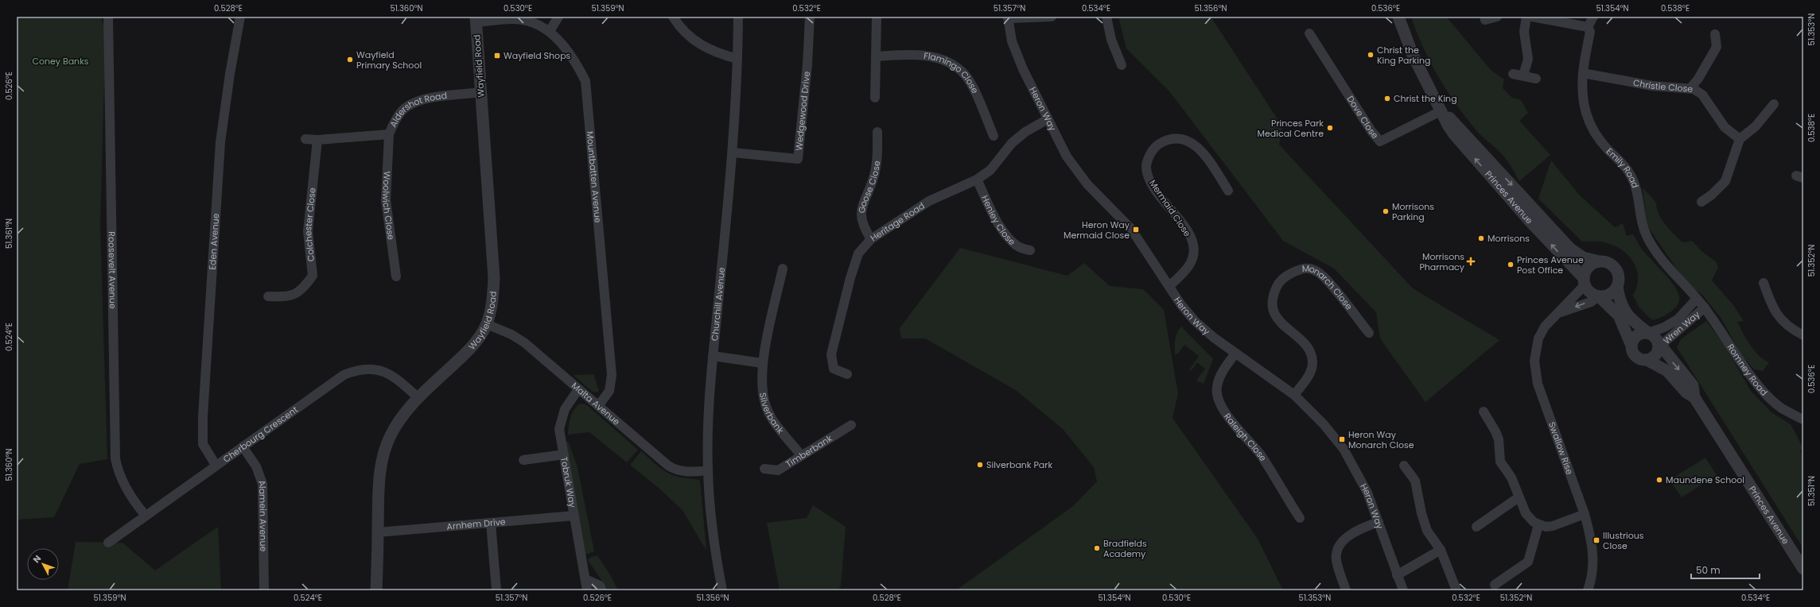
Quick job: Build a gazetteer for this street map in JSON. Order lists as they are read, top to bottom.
{
  "streets": {
    "street": [
      "Wayfield Road",
      "Flamingo Close",
      "Christie Close",
      "Heron Way",
      "Wedgewood Drive",
      "Aldershot Road",
      "Dove Close",
      "Emily Road",
      "Mountbatten Avenue",
      "Goose Close",
      "Princes Avenue",
      "Woolwich Close",
      "Mermaid Close",
      "Henley Close",
      "Heritage Road",
      "Colchester Close",
      "Eden Avenue",
      "Roosevelt Avenue",
      "Monarch Close",
      "Churchill Avenue",
      "Wren Way",
      "Romney Road",
      "Malta Avenue",
      "Silverbank",
      "Cherbourg Crescent",
      "Raleigh Close",
      "Swallow Rise",
      "Timberbank",
      "Tobruk Way",
      "Alamein Avenue",
      "Arnhem Drive"
    ]
  },
  "crossings": [
    ["Wayfield Road", "Aldershot Road"],
    ["Wayfield Road", "Mountbatten Avenue"],
    ["Wayfield Road", "Malta Avenue"],
    ["Wayfield Road", "Cherbourg Crescent"],
    ["Wayfield Road", "Arnhem Drive"],
    ["Christie Close", "Emily Road"],
    ["Heron Way", "Mermaid Close"],
    ["Heron Way", "Heritage Road"],
    ["Heron Way", "Monarch Close"],
    ["Heron Way", "Raleigh Close"],
    ["Wedgewood Drive", "Churchill Avenue"],
    ["Aldershot Road", "Woolwich Close"],
    ["Aldershot Road", "Colchester Close"],
    ["Dove Close", "Princes Avenue"],
    ["Emily Road", "Wren Way"],
    ["Emily Road", "Romney Road"],
    ["Mountbatten Avenue", "Malta Avenue"],
    ["Goose Close", "Heritage Road"],
    ["Princes Avenue", "Wren Way"],
    ["Princes Avenue", "Swallow Rise"],
    ["Henley Close", "Heritage Road"],
    ["Eden Avenue", "Cherbourg Crescent"],
    ["Roosevelt Avenue", "Cherbourg Crescent"],
    ["Churchill Avenue", "Malta Avenue"],
    ["Wren Way", "Romney Road"],
    ["Malta Avenue", "Tobruk Way"],
    ["Silverbank", "Timberbank"],
    ["Cherbourg Crescent", "Alamein Avenue"],
    ["Tobruk Way", "Arnhem Drive"]
  ],
  "parks": ["Coney Banks"],
  "places": {
    "other": [
      "Christ the King Parking",
      "Wayfield Primary School",
      "Christ the King",
      "Princes Park Medical Centre",
      "Morrisons Parking",
      "Morrisons",
      "Princes Avenue Post Office",
      "Silverbank Park",
      "Maundene School",
      "Bradfields Academy"
    ],
    "transit": [
      "Wayfield Shops",
      "Heron Way Mermaid Close",
      "Heron Way Monarch Close",
      "Illustrious Close"
    ],
    "health": ["Morrisons Pharmacy"]
  },
  "scale_bar": "50 m",
  "north": "top left",
  "coordinates": [
    "0.528°E",
    "51.360°N",
    "0.530°E",
    "51.359°N",
    "0.532°E",
    "51.357°N",
    "0.534°E",
    "51.356°N",
    "0.536°E",
    "51.354°N",
    "0.538°E",
    "51.353°N",
    "0.526°E",
    "51.361°N",
    "51.352°N",
    "0.524°E",
    "51.351°N"
  ]
}
